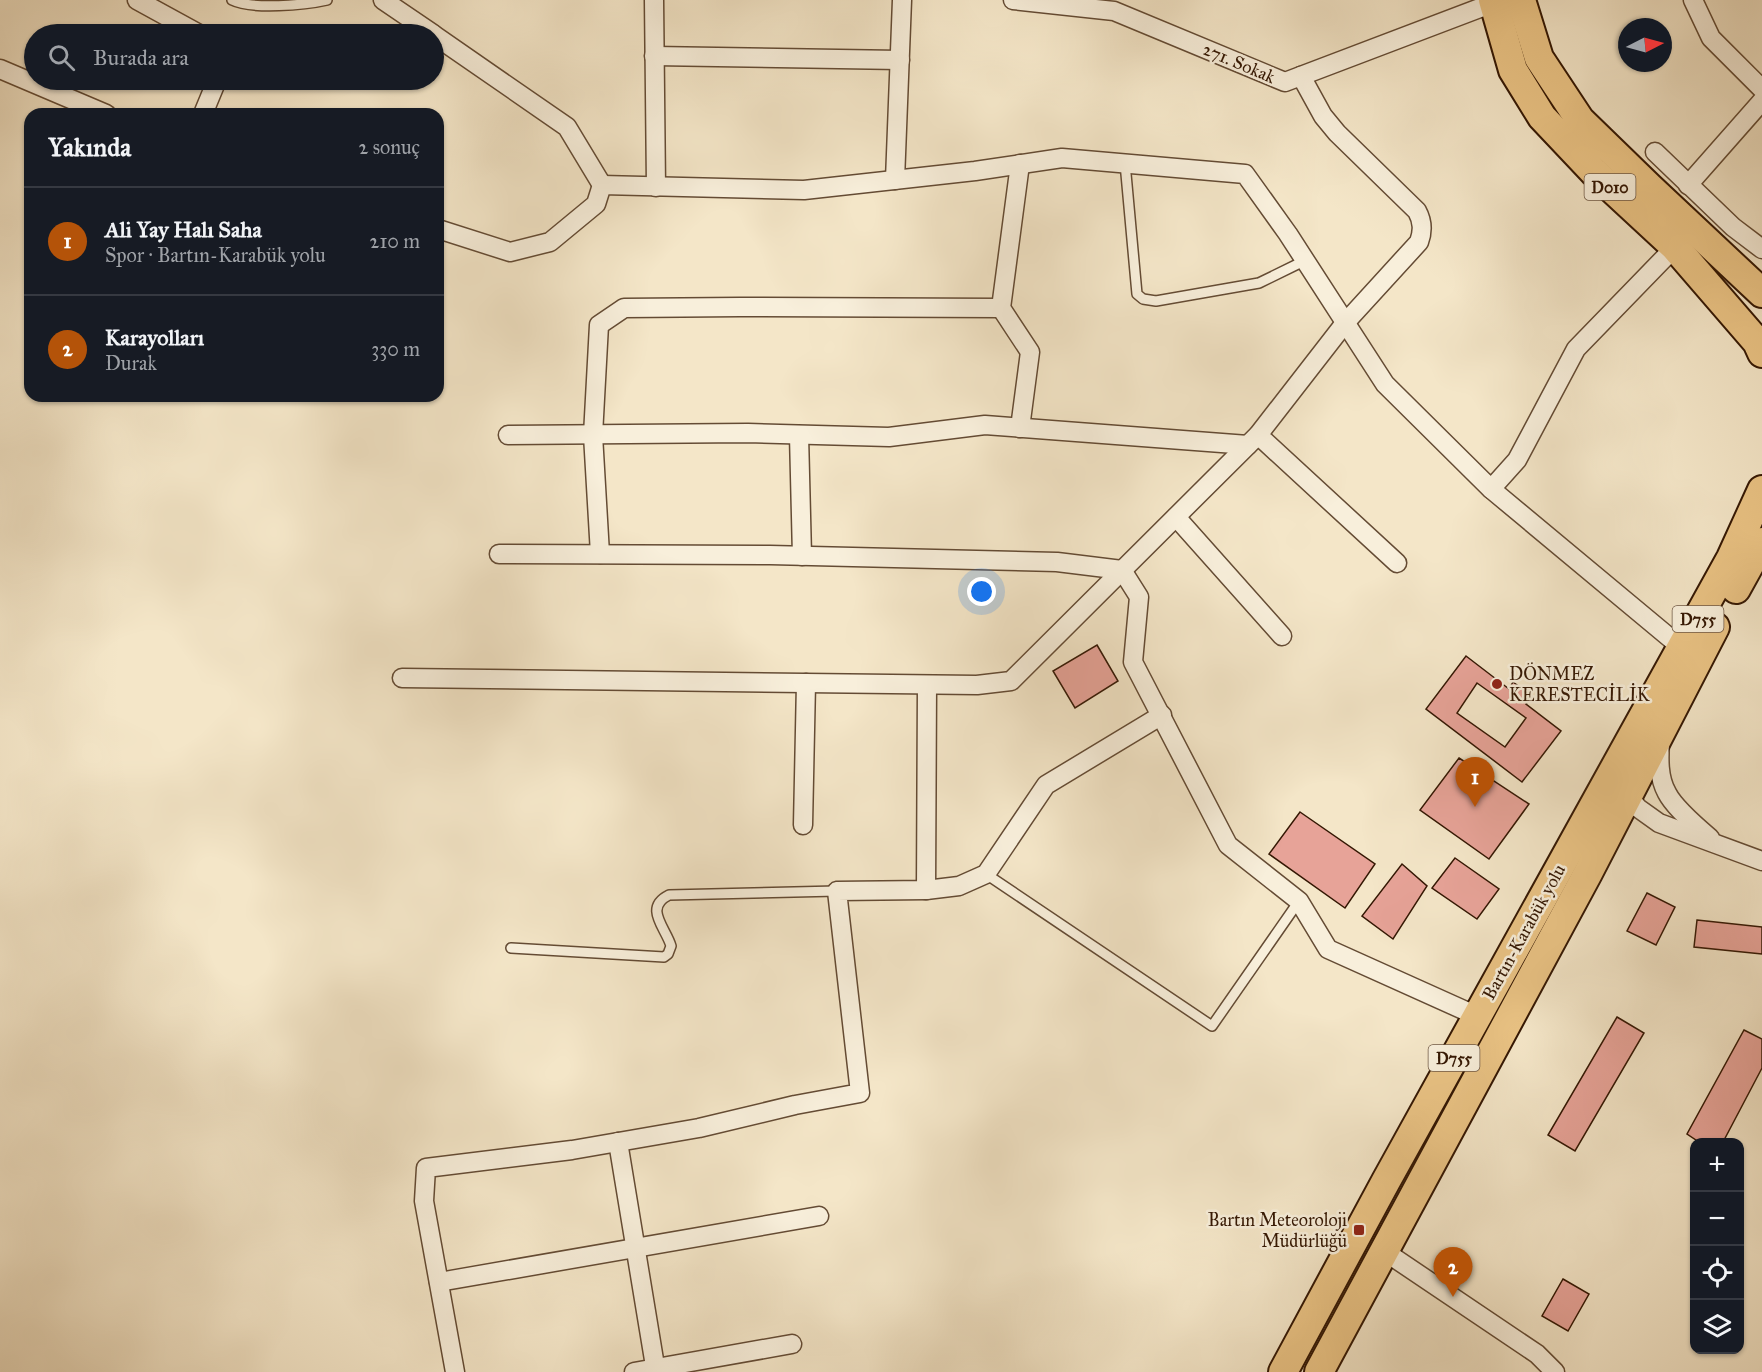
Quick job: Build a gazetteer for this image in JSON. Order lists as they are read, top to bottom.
{
  "streets": {
    "highway": ["D010", "D755", "Bartın-Karabük yolu"],
    "street": ["271. Sokak"]
  },
  "crossings": [
    ["271. Sokak", "D010"]
  ],
  "places": {
    "other": ["DÖNMEZ KERESTECİLİK"],
    "transit": ["Bartın Meteoroloji Müdürlüğü"]
  },
  "north": "right",
  "page": {
    "search": "Burada ara",
    "heading": ["Yakında", "2 sonuç"],
    "list": [
      {
        "mark": "1",
        "name": "Ali Yay Halı Saha",
        "note": "Spor · Bartın-Karabük yolu",
        "value": "210 m"
      },
      {
        "mark": "2",
        "name": "Karayolları",
        "note": "Durak",
        "value": "330 m"
      }
    ],
    "pins": ["1", "2"],
    "map_buttons": ["+", "−"]
  }
}
